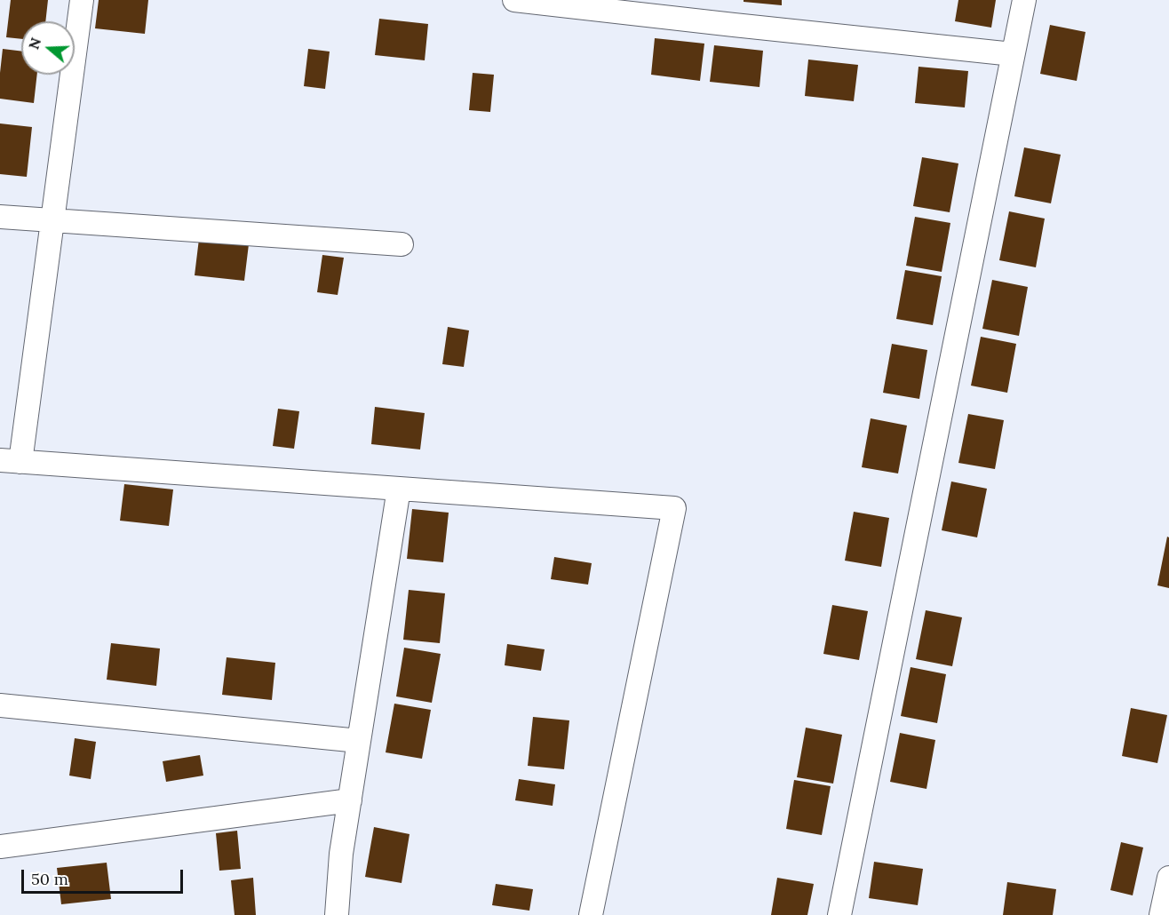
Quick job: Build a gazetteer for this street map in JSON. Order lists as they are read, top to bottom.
{
  "scale_bar": "50 m",
  "north": "left"
}
